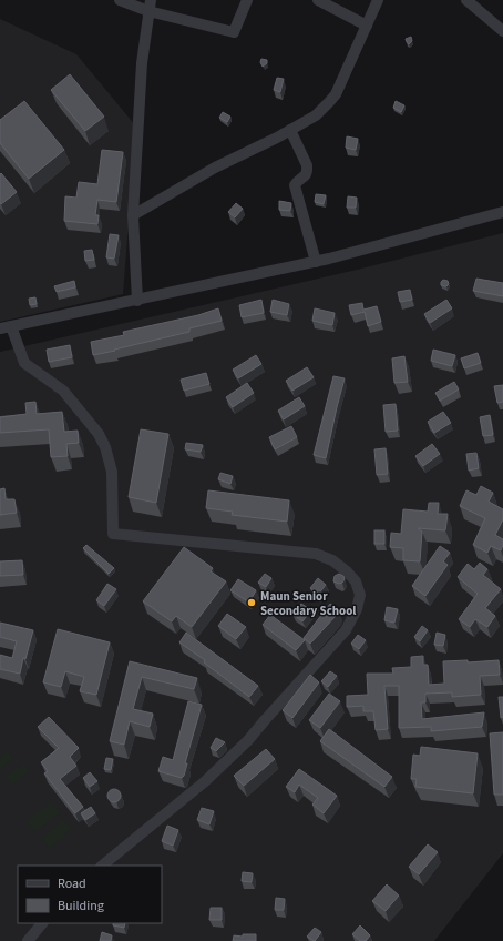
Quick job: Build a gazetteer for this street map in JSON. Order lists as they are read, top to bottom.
{
  "places": ["Maun Senior Secondary School"],
  "legend": ["Road", "Building"]
}
